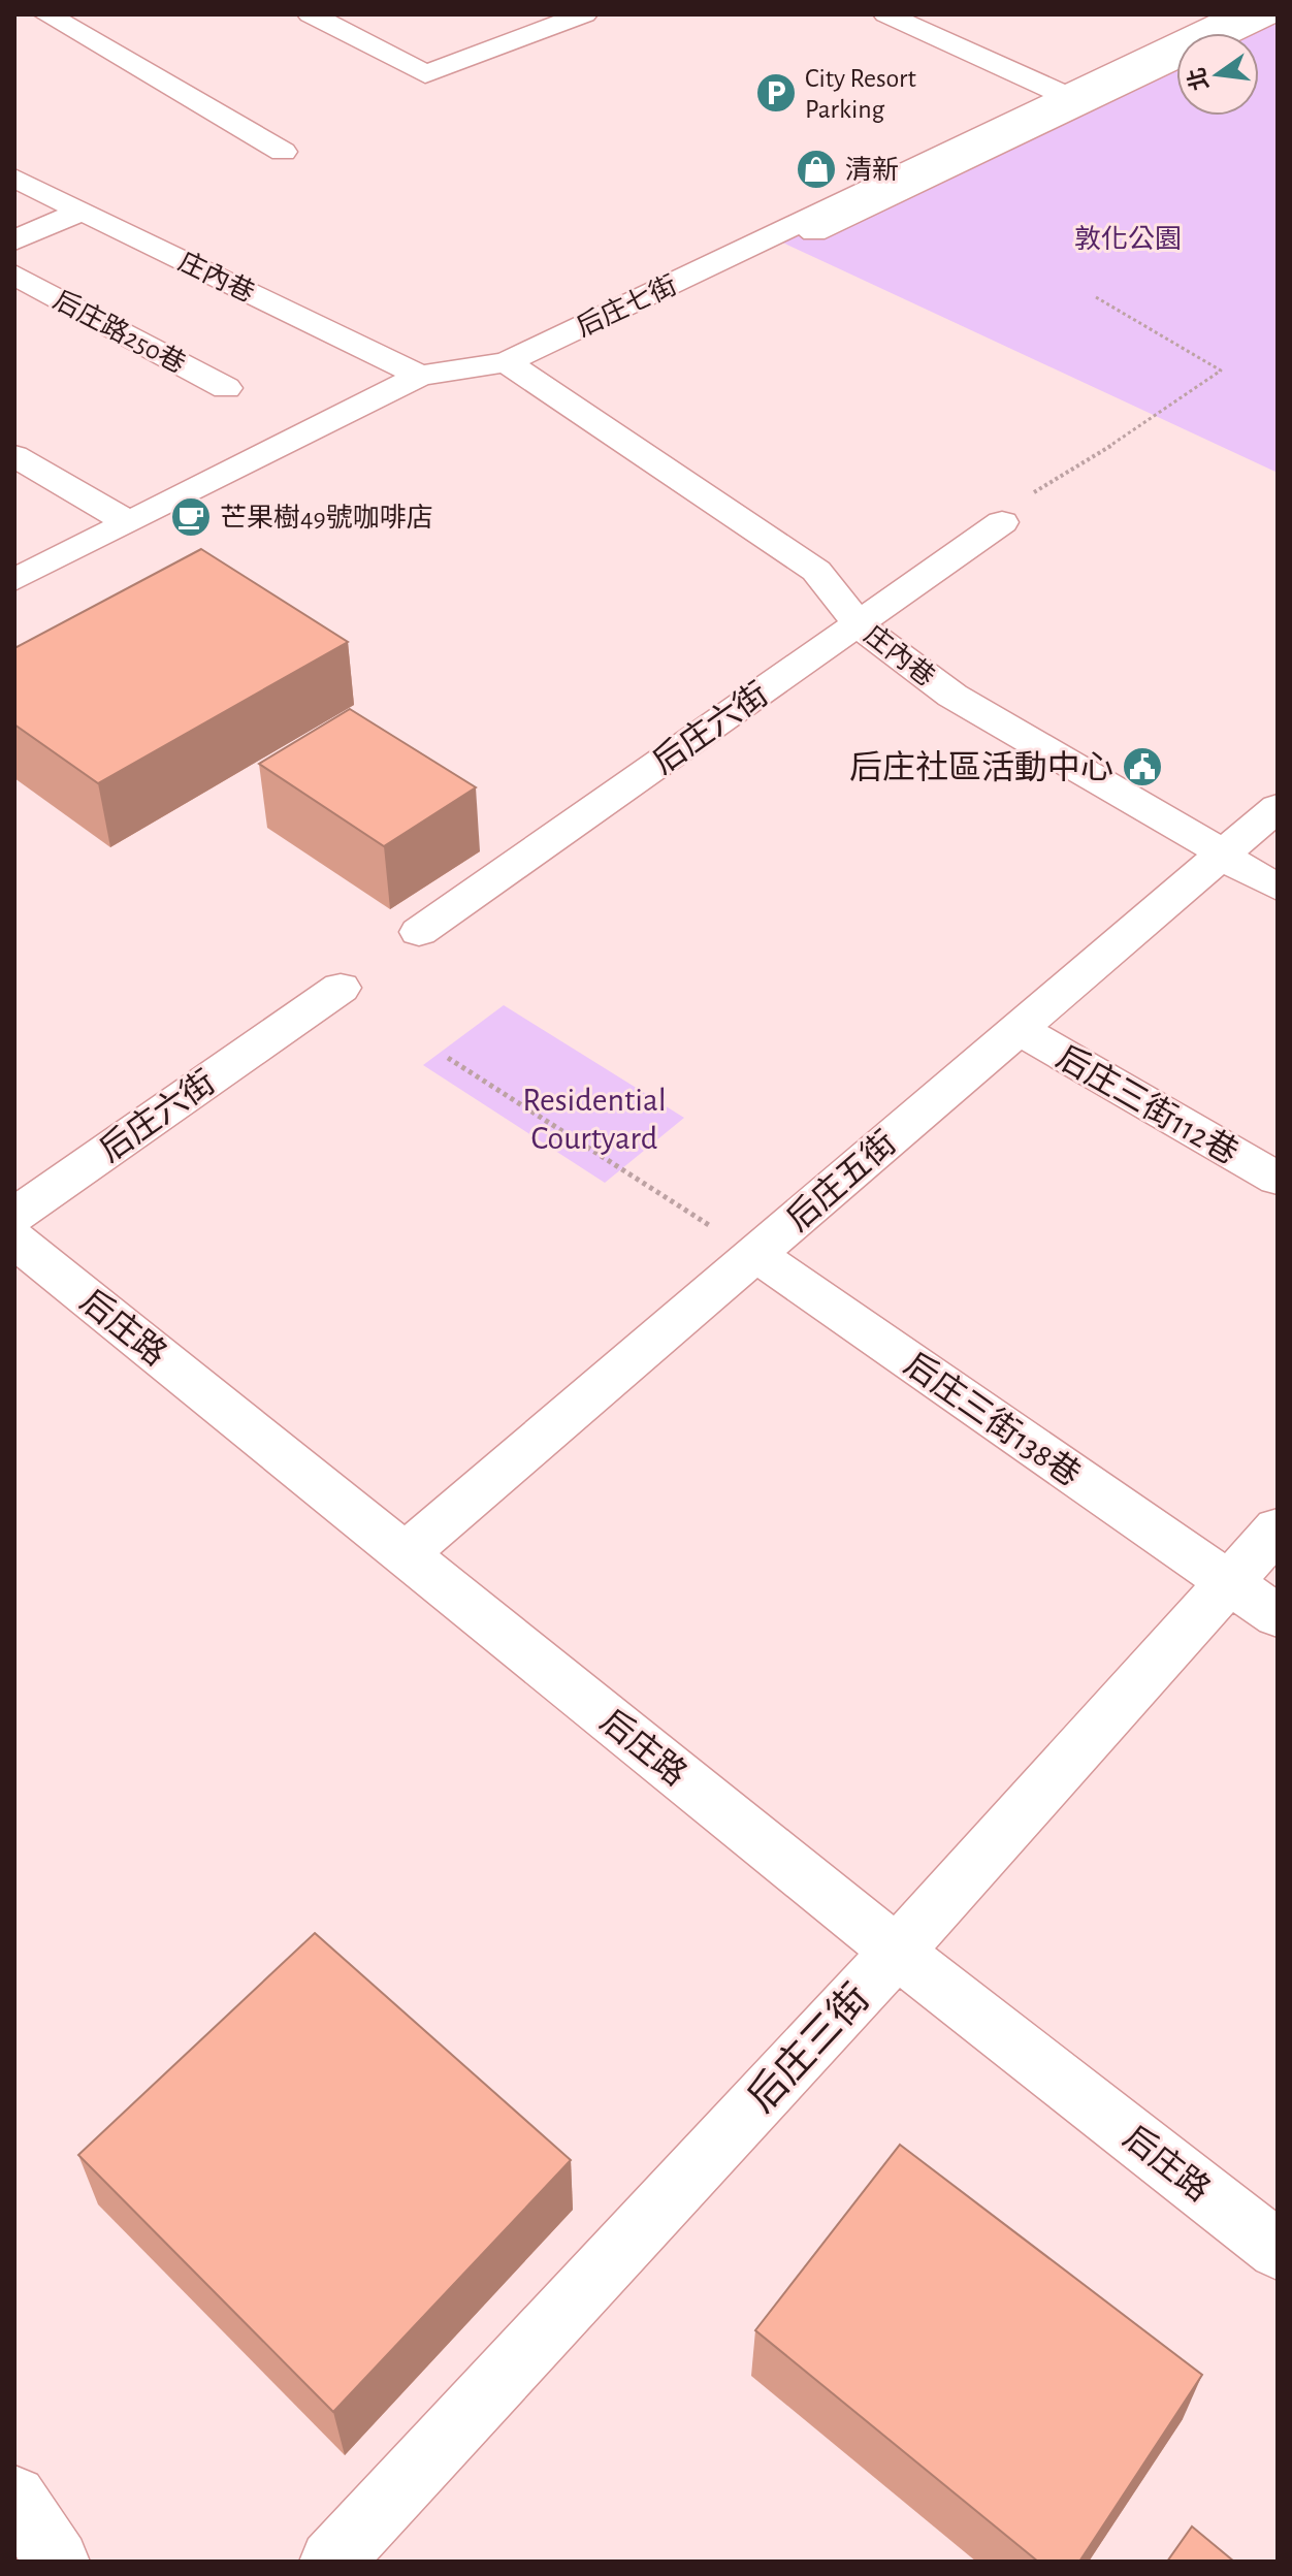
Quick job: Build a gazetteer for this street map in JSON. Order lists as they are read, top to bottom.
{
  "streets": {
    "street": [
      "庄內巷",
      "后庄七街",
      "后庄路250巷",
      "后庄六街",
      "后庄三街112巷",
      "后庄五街",
      "后庄路",
      "后庄三街138巷",
      "后庄三街"
    ]
  },
  "crossings": [
    ["庄內巷", "后庄七街"],
    ["庄內巷", "后庄六街"],
    ["庄內巷", "后庄五街"],
    ["后庄三街112巷", "后庄五街"],
    ["后庄五街", "后庄路"],
    ["后庄五街", "后庄三街138巷"],
    ["后庄路", "后庄三街"],
    ["后庄三街138巷", "后庄三街"]
  ],
  "parks": ["敦化公園", "Residential Courtyard"],
  "places": {
    "parking": ["City Resort Parking"],
    "shop": ["清新"],
    "cafe": ["芒果樹49號咖啡店"],
    "public building": ["后庄社區活動中心"]
  },
  "north": "left"
}
